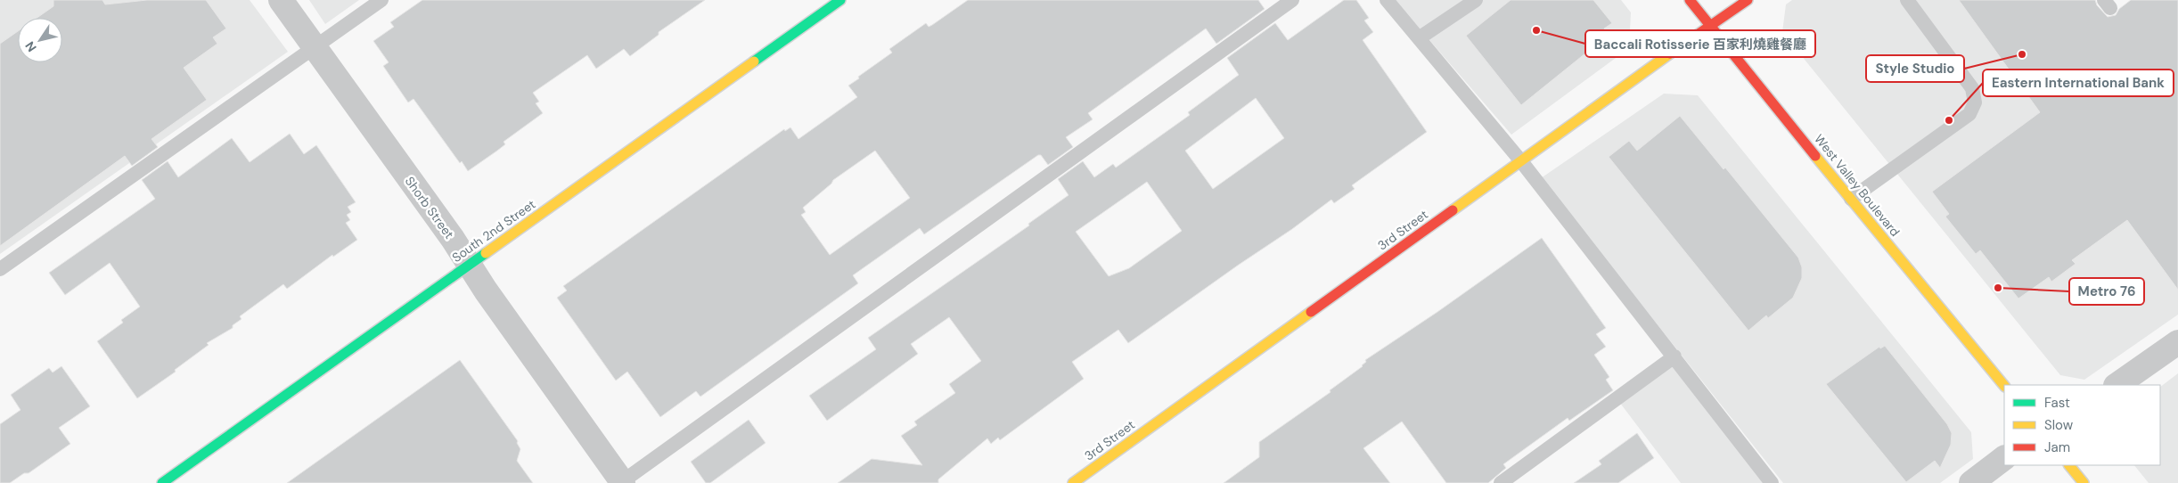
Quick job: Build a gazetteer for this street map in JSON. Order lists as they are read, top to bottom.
{
  "streets": {
    "street": [
      "West Valley Boulevard",
      "Shorb Street",
      "3rd Street",
      "South 2nd Street"
    ]
  },
  "crossings": [
    ["West Valley Boulevard", "3rd Street"],
    ["Shorb Street", "South 2nd Street"]
  ],
  "places": [
    "Baccali Rotisserie 百家利燒雞餐廳",
    "Style Studio",
    "Eastern International Bank",
    "Metro 76"
  ],
  "legend": ["Fast", "Slow", "Jam"],
  "north": "bottom left"
}
